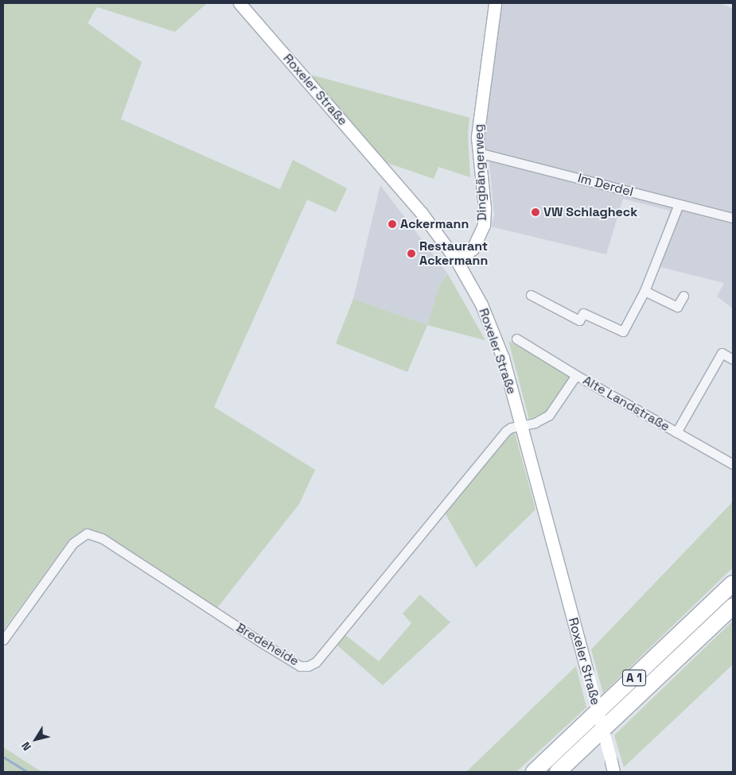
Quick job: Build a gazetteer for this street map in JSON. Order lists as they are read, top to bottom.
{
  "streets": {
    "highway": ["A 1"],
    "main road": ["Roxeler Straße", "Dingbängerweg"],
    "street": ["Im Derdel", "Alte Landstraße", "Bredeheide"]
  },
  "crossings": [
    ["Roxeler Straße", "Dingbängerweg"],
    ["Roxeler Straße", "Alte Landstraße"],
    ["Roxeler Straße", "Bredeheide"],
    ["Dingbängerweg", "Im Derdel"],
    ["Alte Landstraße", "Bredeheide"]
  ],
  "places": ["VW Schlagheck", "Ackermann", "Restaurant Ackermann"],
  "north": "bottom left"
}
